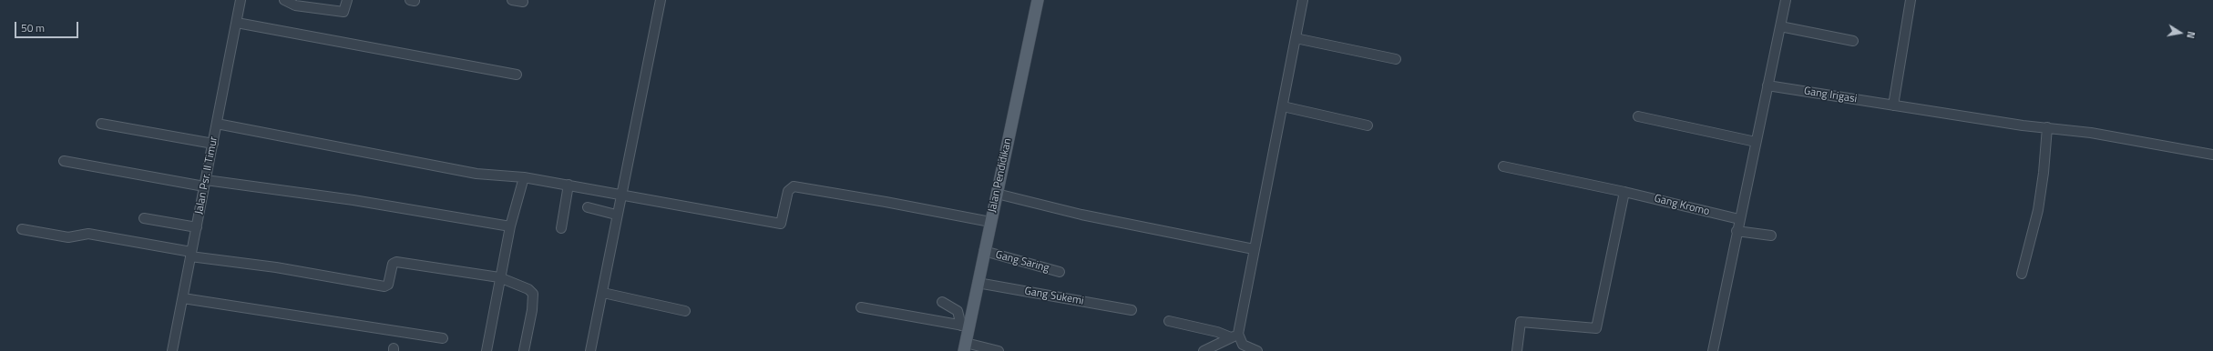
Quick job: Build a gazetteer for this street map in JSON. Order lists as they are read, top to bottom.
{
  "streets": {
    "main road": ["Jalan Pendidikan"],
    "street": [
      "Gang Irigasi",
      "Jalan Psr. II Timur",
      "Gang Kromo",
      "Gang Saring",
      "Gang Sukemi"
    ]
  },
  "crossings": [
    ["Jalan Pendidikan", "Gang Saring"],
    ["Jalan Pendidikan", "Gang Sukemi"]
  ],
  "scale_bar": "50 m",
  "north": "right"
}
